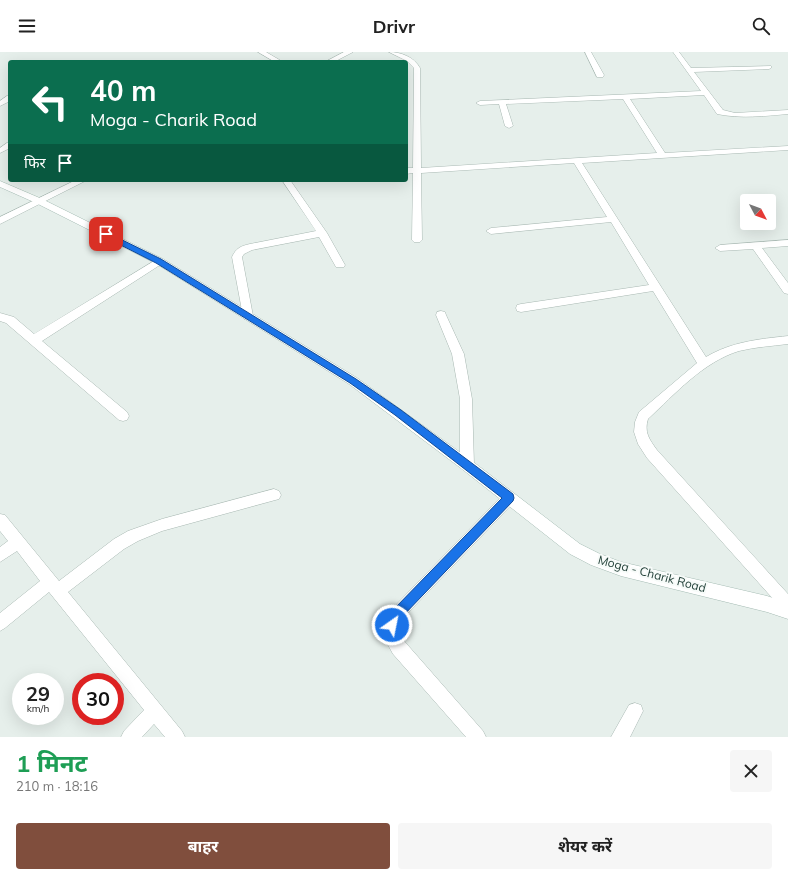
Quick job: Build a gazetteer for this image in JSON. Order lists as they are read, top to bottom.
{
  "streets": {
    "street": ["Moga - Charik Road"]
  },
  "north": "bottom right",
  "page": {
    "header": "Drivr",
    "turn": ["40 m", "Moga - Charik Road"],
    "then": "फिर",
    "speed": "29 km/h",
    "limit": "30",
    "heading": ["1 मिनट", "210 m · 18:16"],
    "buttons": ["बाहर", "शेयर करें"]
  }
}
